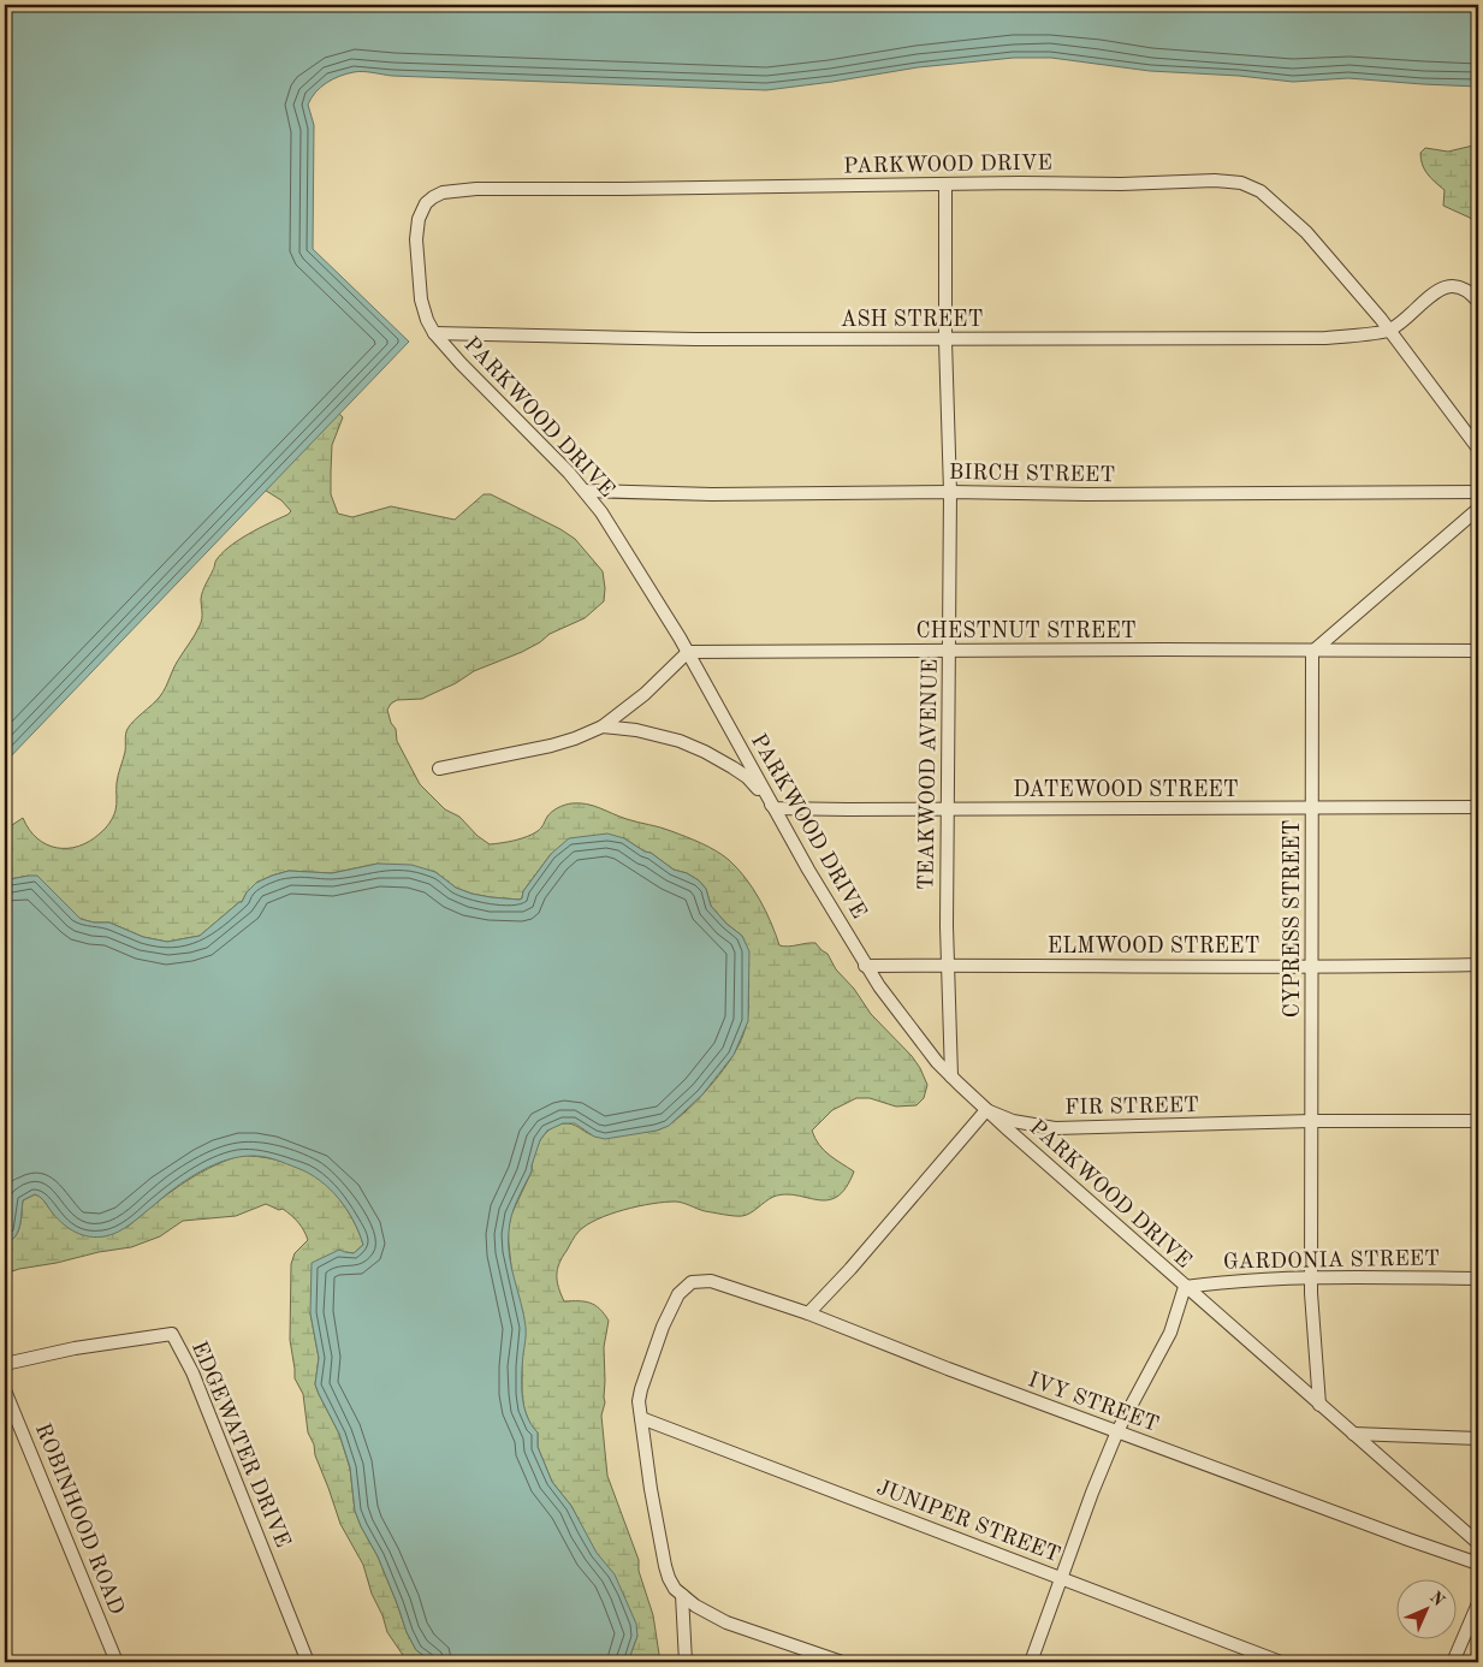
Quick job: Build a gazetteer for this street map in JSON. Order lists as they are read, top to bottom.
{
  "streets": {
    "street": [
      "PARKWOOD DRIVE",
      "ASH STREET",
      "BIRCH STREET",
      "CHESTNUT STREET",
      "TEAKWOOD AVENUE",
      "DATEWOOD STREET",
      "CYPRESS STREET",
      "ELMWOOD STREET",
      "FIR STREET",
      "GARDONIA STREET",
      "IVY STREET",
      "EDGEWATER DRIVE",
      "ROBINHOOD ROAD",
      "JUNIPER STREET"
    ]
  },
  "crossings": [
    ["PARKWOOD DRIVE", "ASH STREET"],
    ["PARKWOOD DRIVE", "BIRCH STREET"],
    ["PARKWOOD DRIVE", "CHESTNUT STREET"],
    ["PARKWOOD DRIVE", "TEAKWOOD AVENUE"],
    ["PARKWOOD DRIVE", "DATEWOOD STREET"],
    ["PARKWOOD DRIVE", "CYPRESS STREET"],
    ["PARKWOOD DRIVE", "ELMWOOD STREET"],
    ["PARKWOOD DRIVE", "FIR STREET"],
    ["PARKWOOD DRIVE", "GARDONIA STREET"],
    ["ASH STREET", "TEAKWOOD AVENUE"],
    ["BIRCH STREET", "TEAKWOOD AVENUE"],
    ["CHESTNUT STREET", "TEAKWOOD AVENUE"],
    ["CHESTNUT STREET", "CYPRESS STREET"],
    ["TEAKWOOD AVENUE", "DATEWOOD STREET"],
    ["TEAKWOOD AVENUE", "ELMWOOD STREET"],
    ["DATEWOOD STREET", "CYPRESS STREET"],
    ["CYPRESS STREET", "ELMWOOD STREET"],
    ["CYPRESS STREET", "FIR STREET"],
    ["CYPRESS STREET", "GARDONIA STREET"],
    ["IVY STREET", "JUNIPER STREET"]
  ],
  "north": "top right"
}
